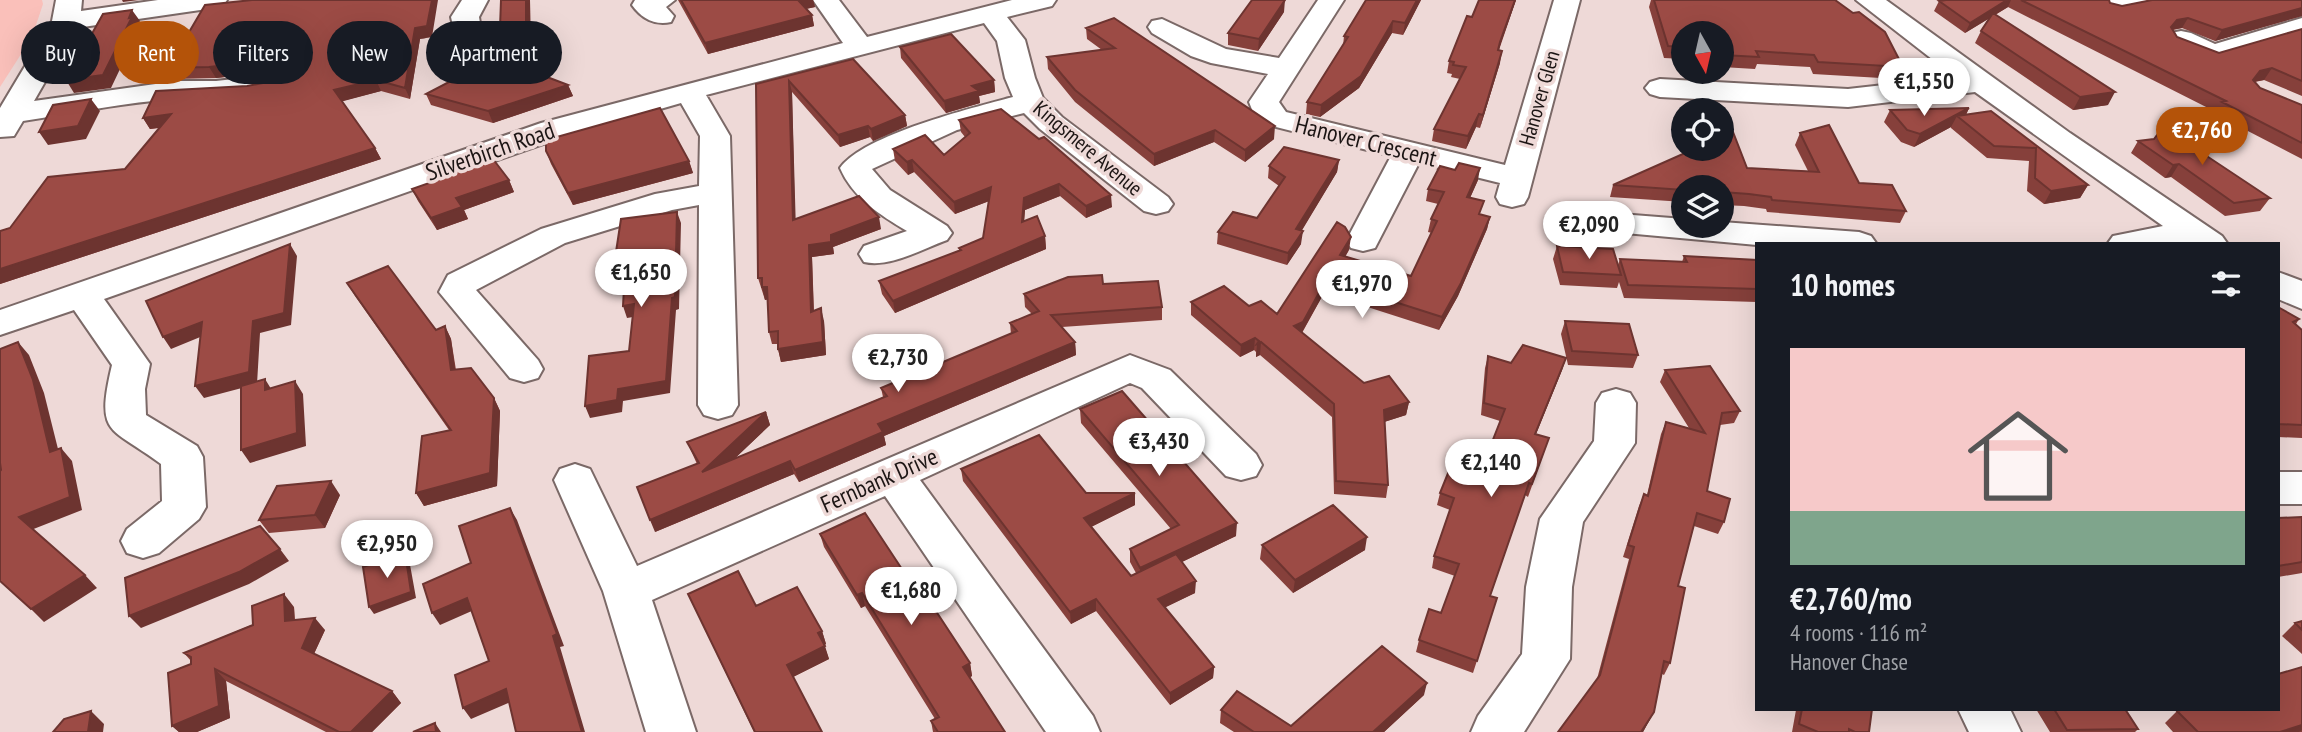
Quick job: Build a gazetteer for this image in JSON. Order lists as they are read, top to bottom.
{
  "streets": {
    "street": [
      "Hanover Glen",
      "Hanover Crescent",
      "Kingsmere Avenue",
      "Silverbirch Road",
      "Fernbank Drive"
    ]
  },
  "crossings": [
    ["Hanover Glen", "Hanover Crescent"],
    ["Kingsmere Avenue", "Silverbirch Road"]
  ],
  "north": "bottom",
  "page": {
    "chip": [
      "Buy",
      "Rent",
      "Filters",
      "New",
      "Apartment"
    ],
    "price": [
      "€1,550",
      "€2,760",
      "€2,090",
      "€1,650",
      "€1,970",
      "€2,730",
      "€3,430",
      "€2,140",
      "€2,950",
      "€1,680"
    ],
    "heading": "10 homes",
    "list": [
      {
        "name": "€2,760/mo",
        "note": "4 rooms · 116 m² · Hanover Chase"
      }
    ]
  }
}
